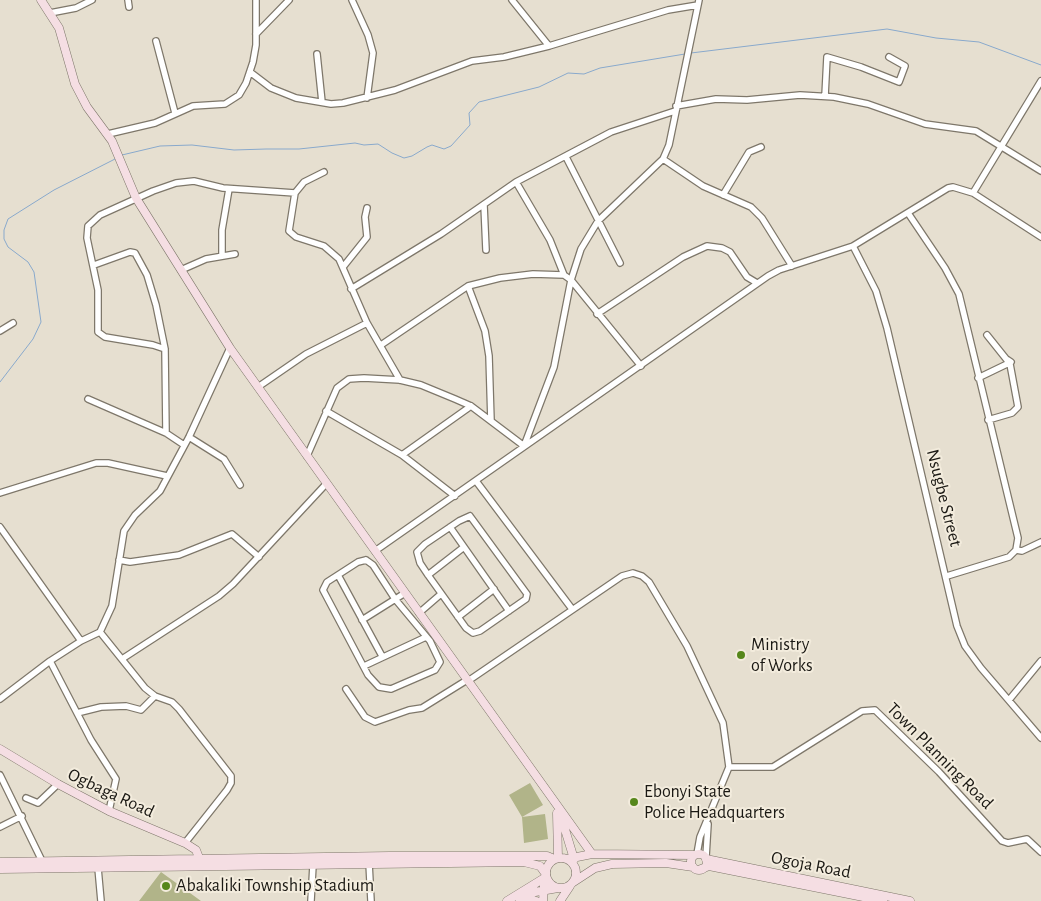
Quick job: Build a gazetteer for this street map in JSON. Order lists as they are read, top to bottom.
{
  "streets": {
    "main road": ["Ogbaga Road", "Ogoja Road"],
    "street": ["Nsugbe Street", "Town Planning Road"]
  },
  "places": ["Ministry of Works", "Ebonyi State Police Headquarters", "Abakaliki Township Stadium"]
}
